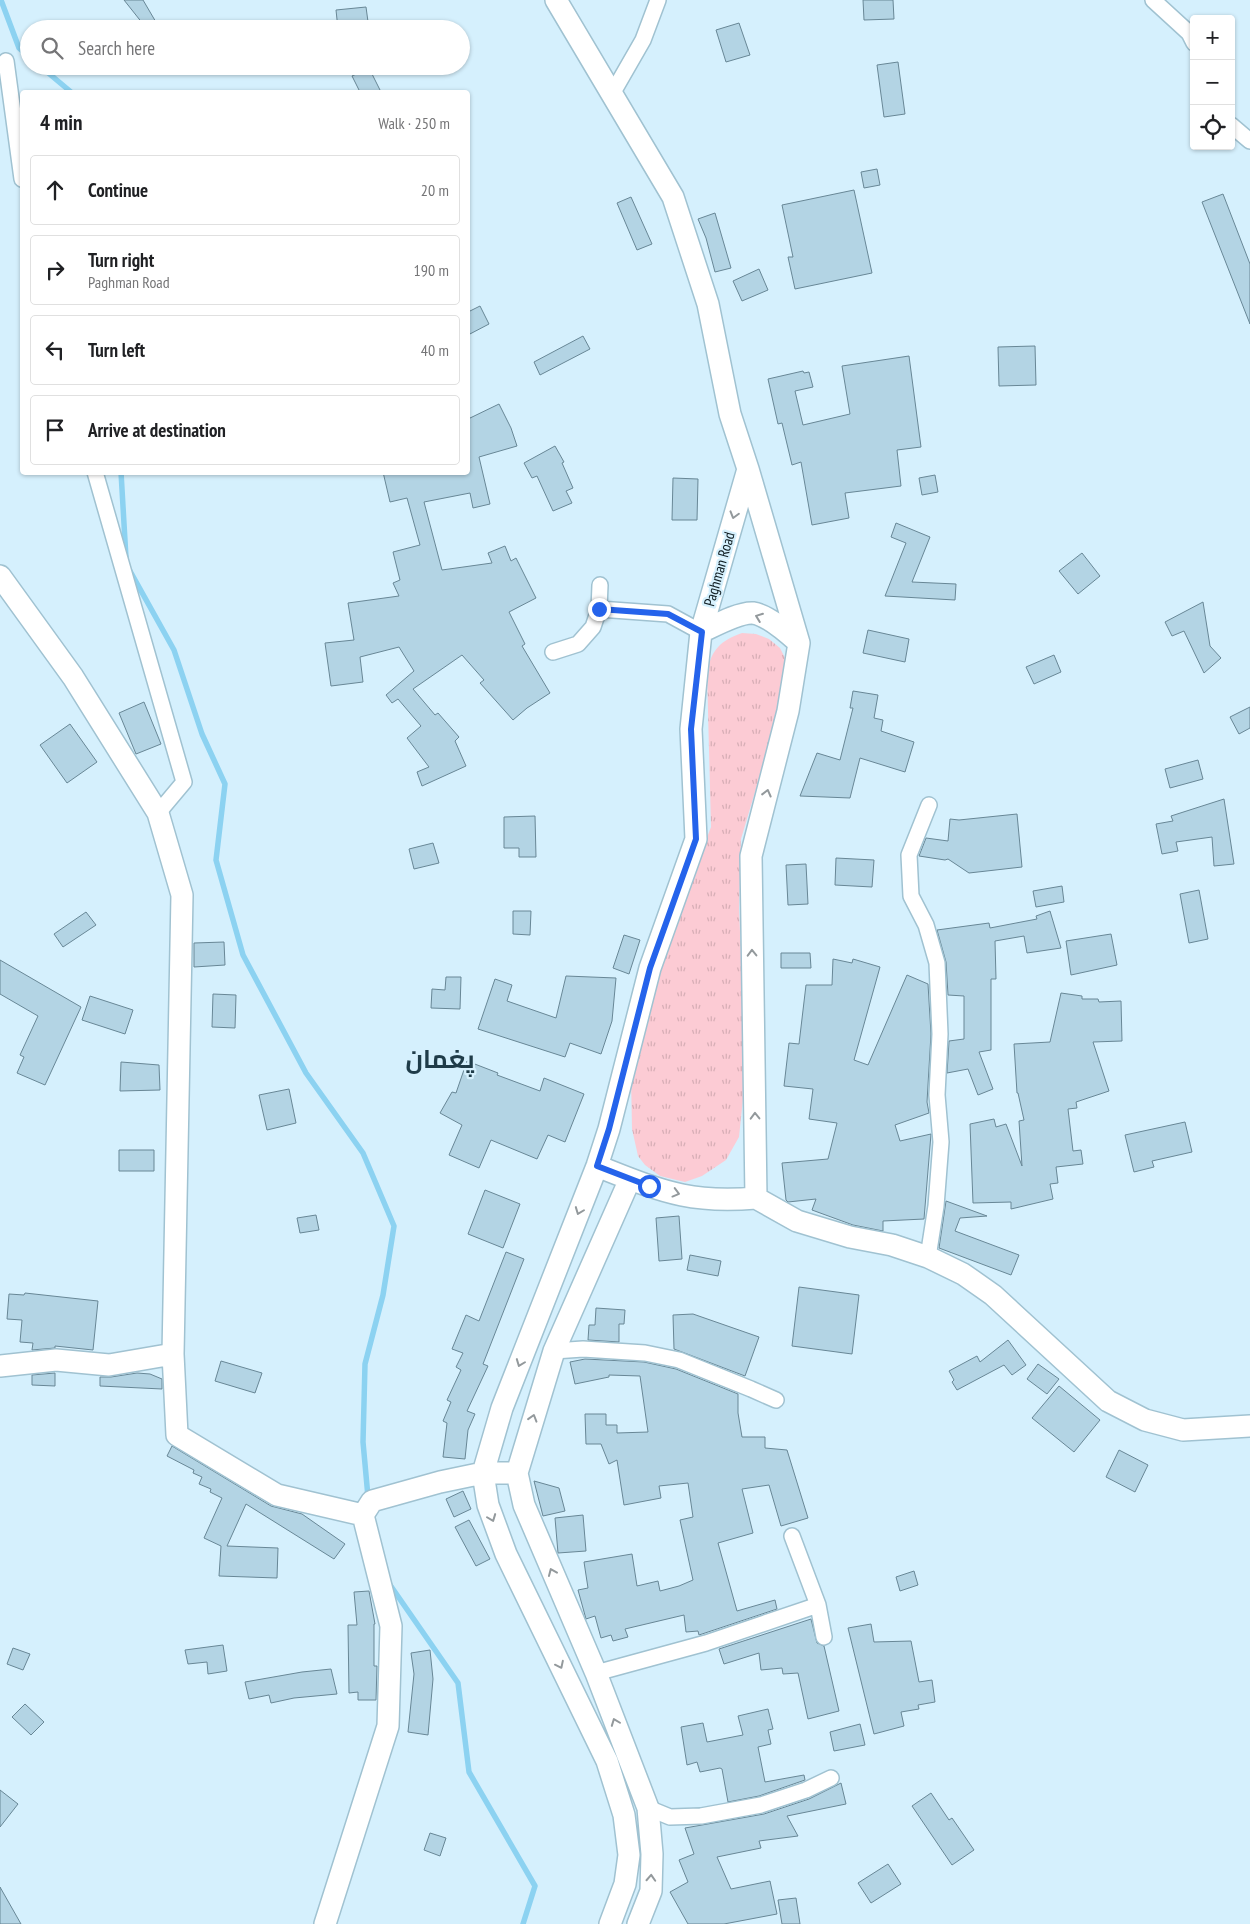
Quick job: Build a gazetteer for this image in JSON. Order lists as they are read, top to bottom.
{
  "streets": {
    "main road": ["Paghman Road"]
  },
  "districts": ["پغمان"],
  "page": {
    "map_buttons": ["+", "−"],
    "search": "Search here",
    "heading": ["4 min", "Walk · 250 m"],
    "list": [
      ["Continue", "20 m"],
      ["Turn right", "Paghman Road", "190 m"],
      ["Turn left", "40 m"],
      "Arrive at destination"
    ]
  }
}
